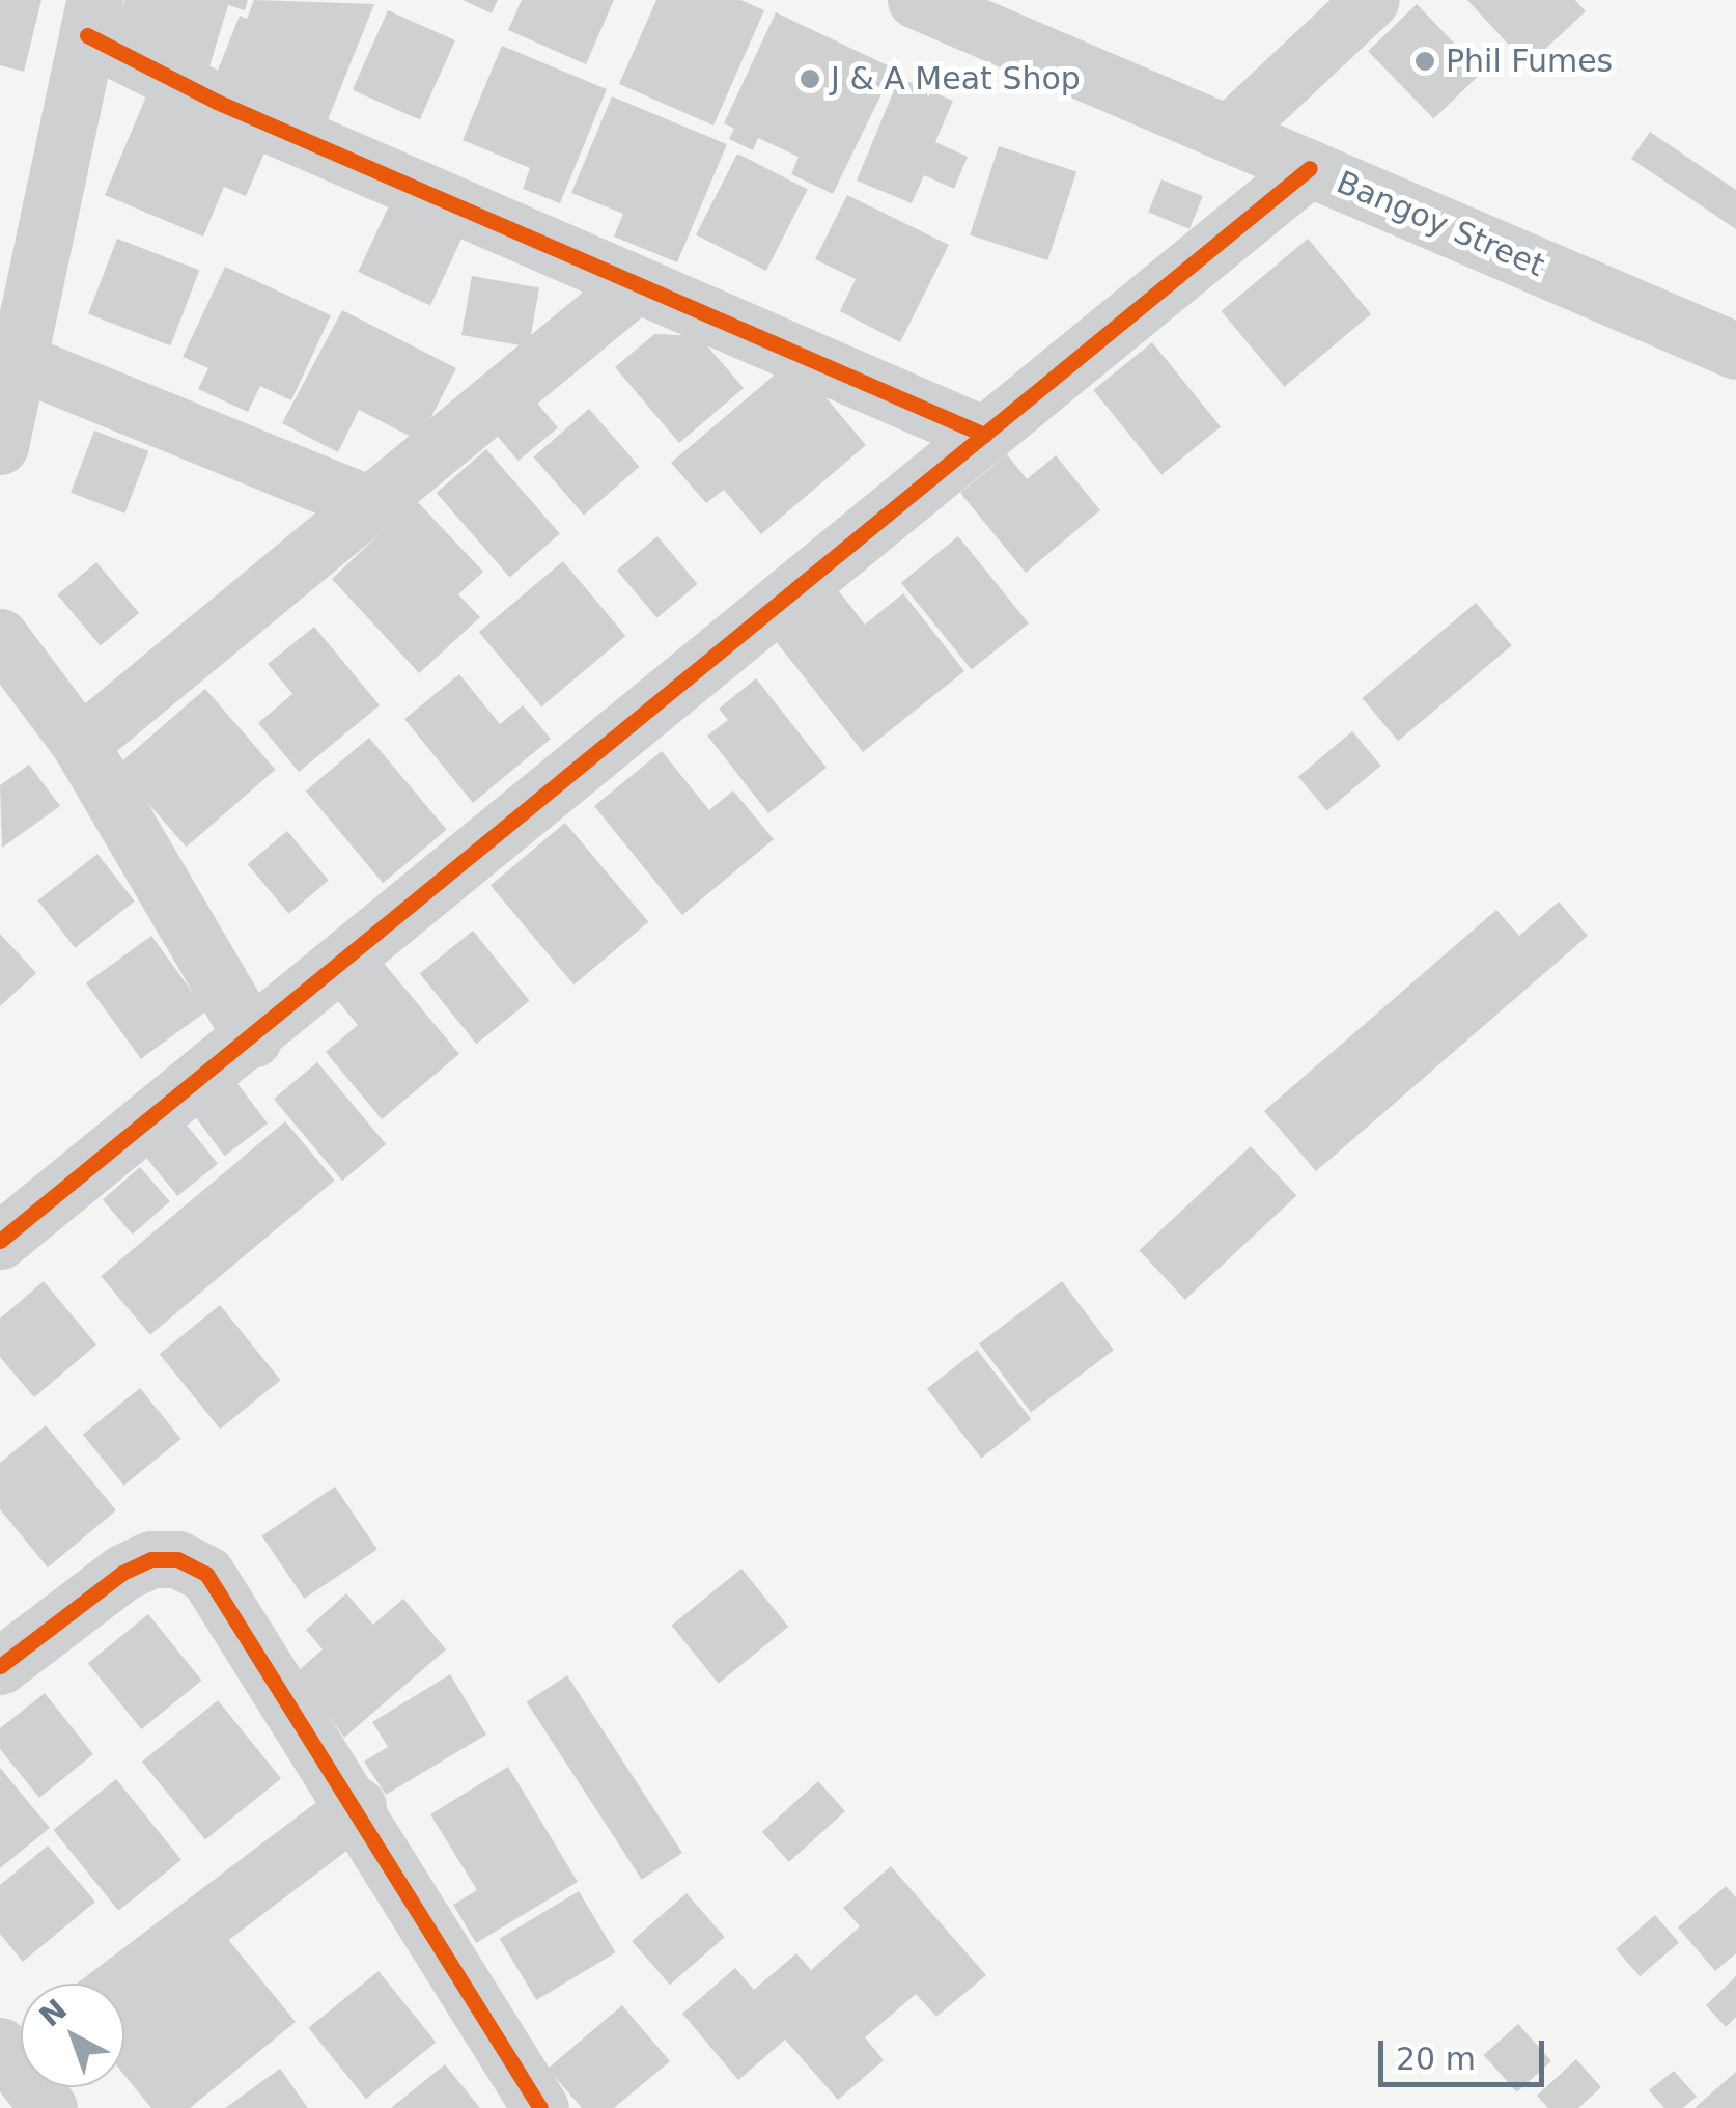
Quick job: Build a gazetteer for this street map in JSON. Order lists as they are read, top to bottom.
{
  "streets": {
    "street": ["Bangoy Street"]
  },
  "places": ["Phil Fumes", "J & A Meat Shop"],
  "scale_bar": "20 m",
  "north": "top left"
}
